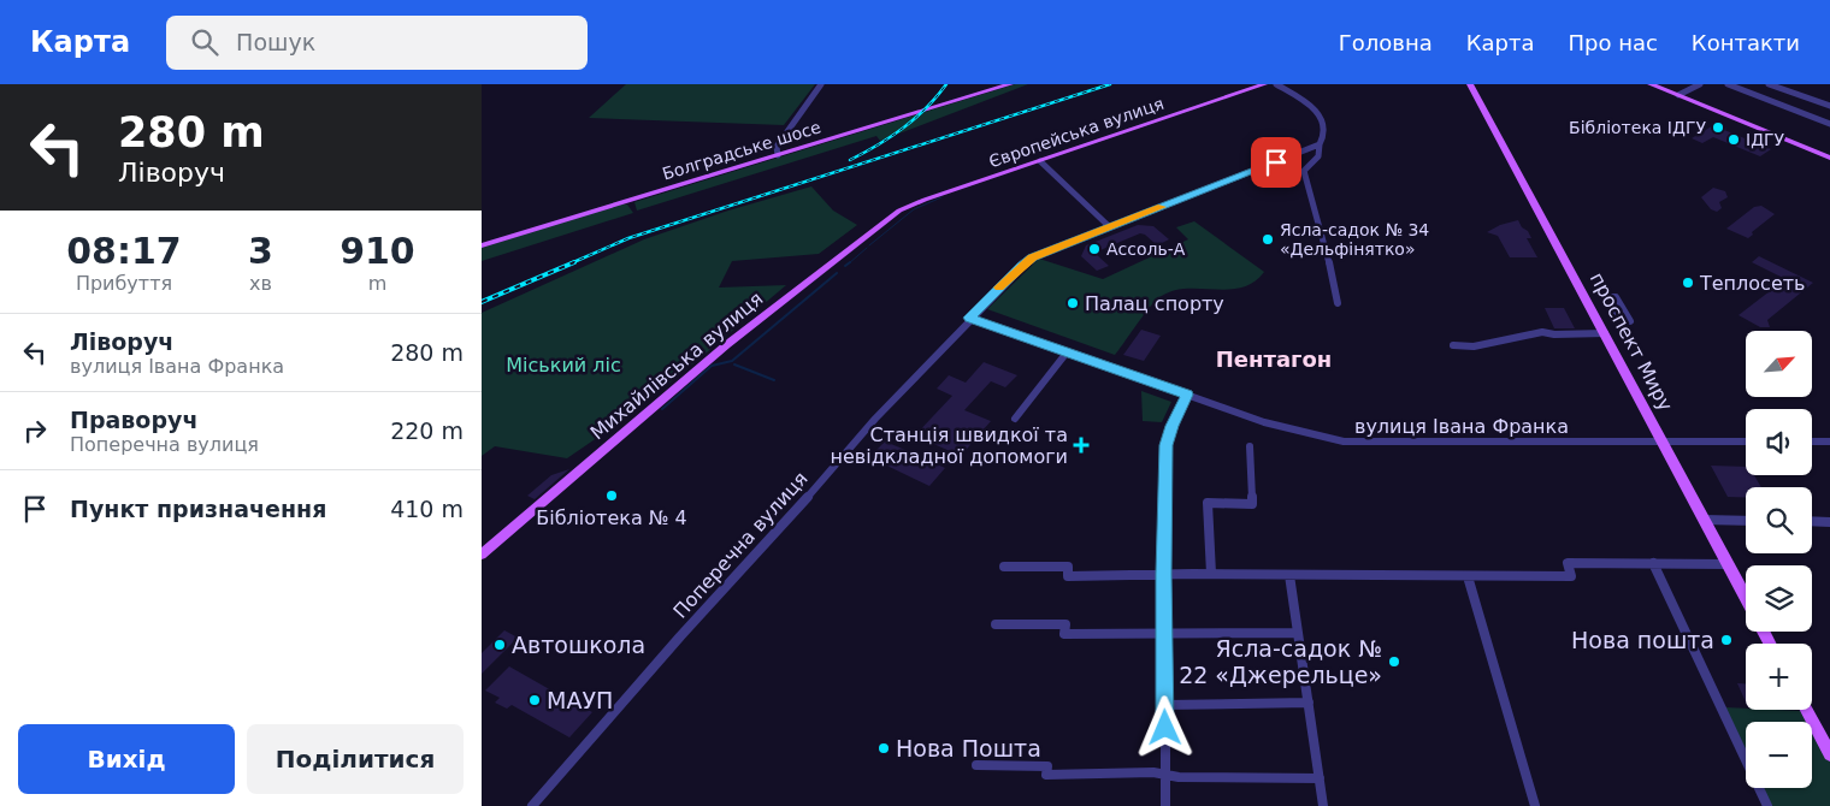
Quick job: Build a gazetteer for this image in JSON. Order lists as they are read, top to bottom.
{
  "streets": {
    "main road": [
      "Європейська вулиця",
      "Болградське шосе",
      "проспект Миру",
      "Михайлівська вулиця"
    ],
    "street": ["вулиця Івана Франка", "Поперечна вулиця"]
  },
  "crossings": [
    ["Європейська вулиця", "Михайлівська вулиця"],
    ["проспект Миру", "вулиця Івана Франка"],
    ["вулиця Івана Франка", "Поперечна вулиця"]
  ],
  "districts": ["Пентагон"],
  "parks": ["Міський ліс"],
  "places": {
    "other": [
      "Бібліотека ІДГУ",
      "ІДГУ",
      "Ясла-садок № 34 «Дельфінятко»",
      "Ассоль-А",
      "Теплосеть",
      "Палац спорту",
      "Бібліотека № 4",
      "Нова пошта",
      "Автошкола",
      "Ясла-садок № 22 «Джерельце»",
      "МАУП",
      "Нова Пошта"
    ],
    "health": ["Станція швидкої та невідкладної допомоги"]
  },
  "north": "top right",
  "page": {
    "header": "Карта",
    "search": "Пошук",
    "nav": [
      "Головна",
      "Карта",
      "Про нас",
      "Контакти"
    ],
    "turn": ["280 m", "Ліворуч"],
    "eta": [
      "08:17",
      "Прибуття",
      "3",
      "хв",
      "910",
      "m"
    ],
    "list": [
      {
        "name": "Ліворуч",
        "note": "вулиця Івана Франка",
        "value": "280 m"
      },
      {
        "name": "Праворуч",
        "note": "Поперечна вулиця",
        "value": "220 m"
      },
      {
        "name": "Пункт призначення",
        "value": "410 m"
      }
    ],
    "map_buttons": ["+", "−"],
    "buttons": ["Вихід", "Поділитися"]
  }
}
